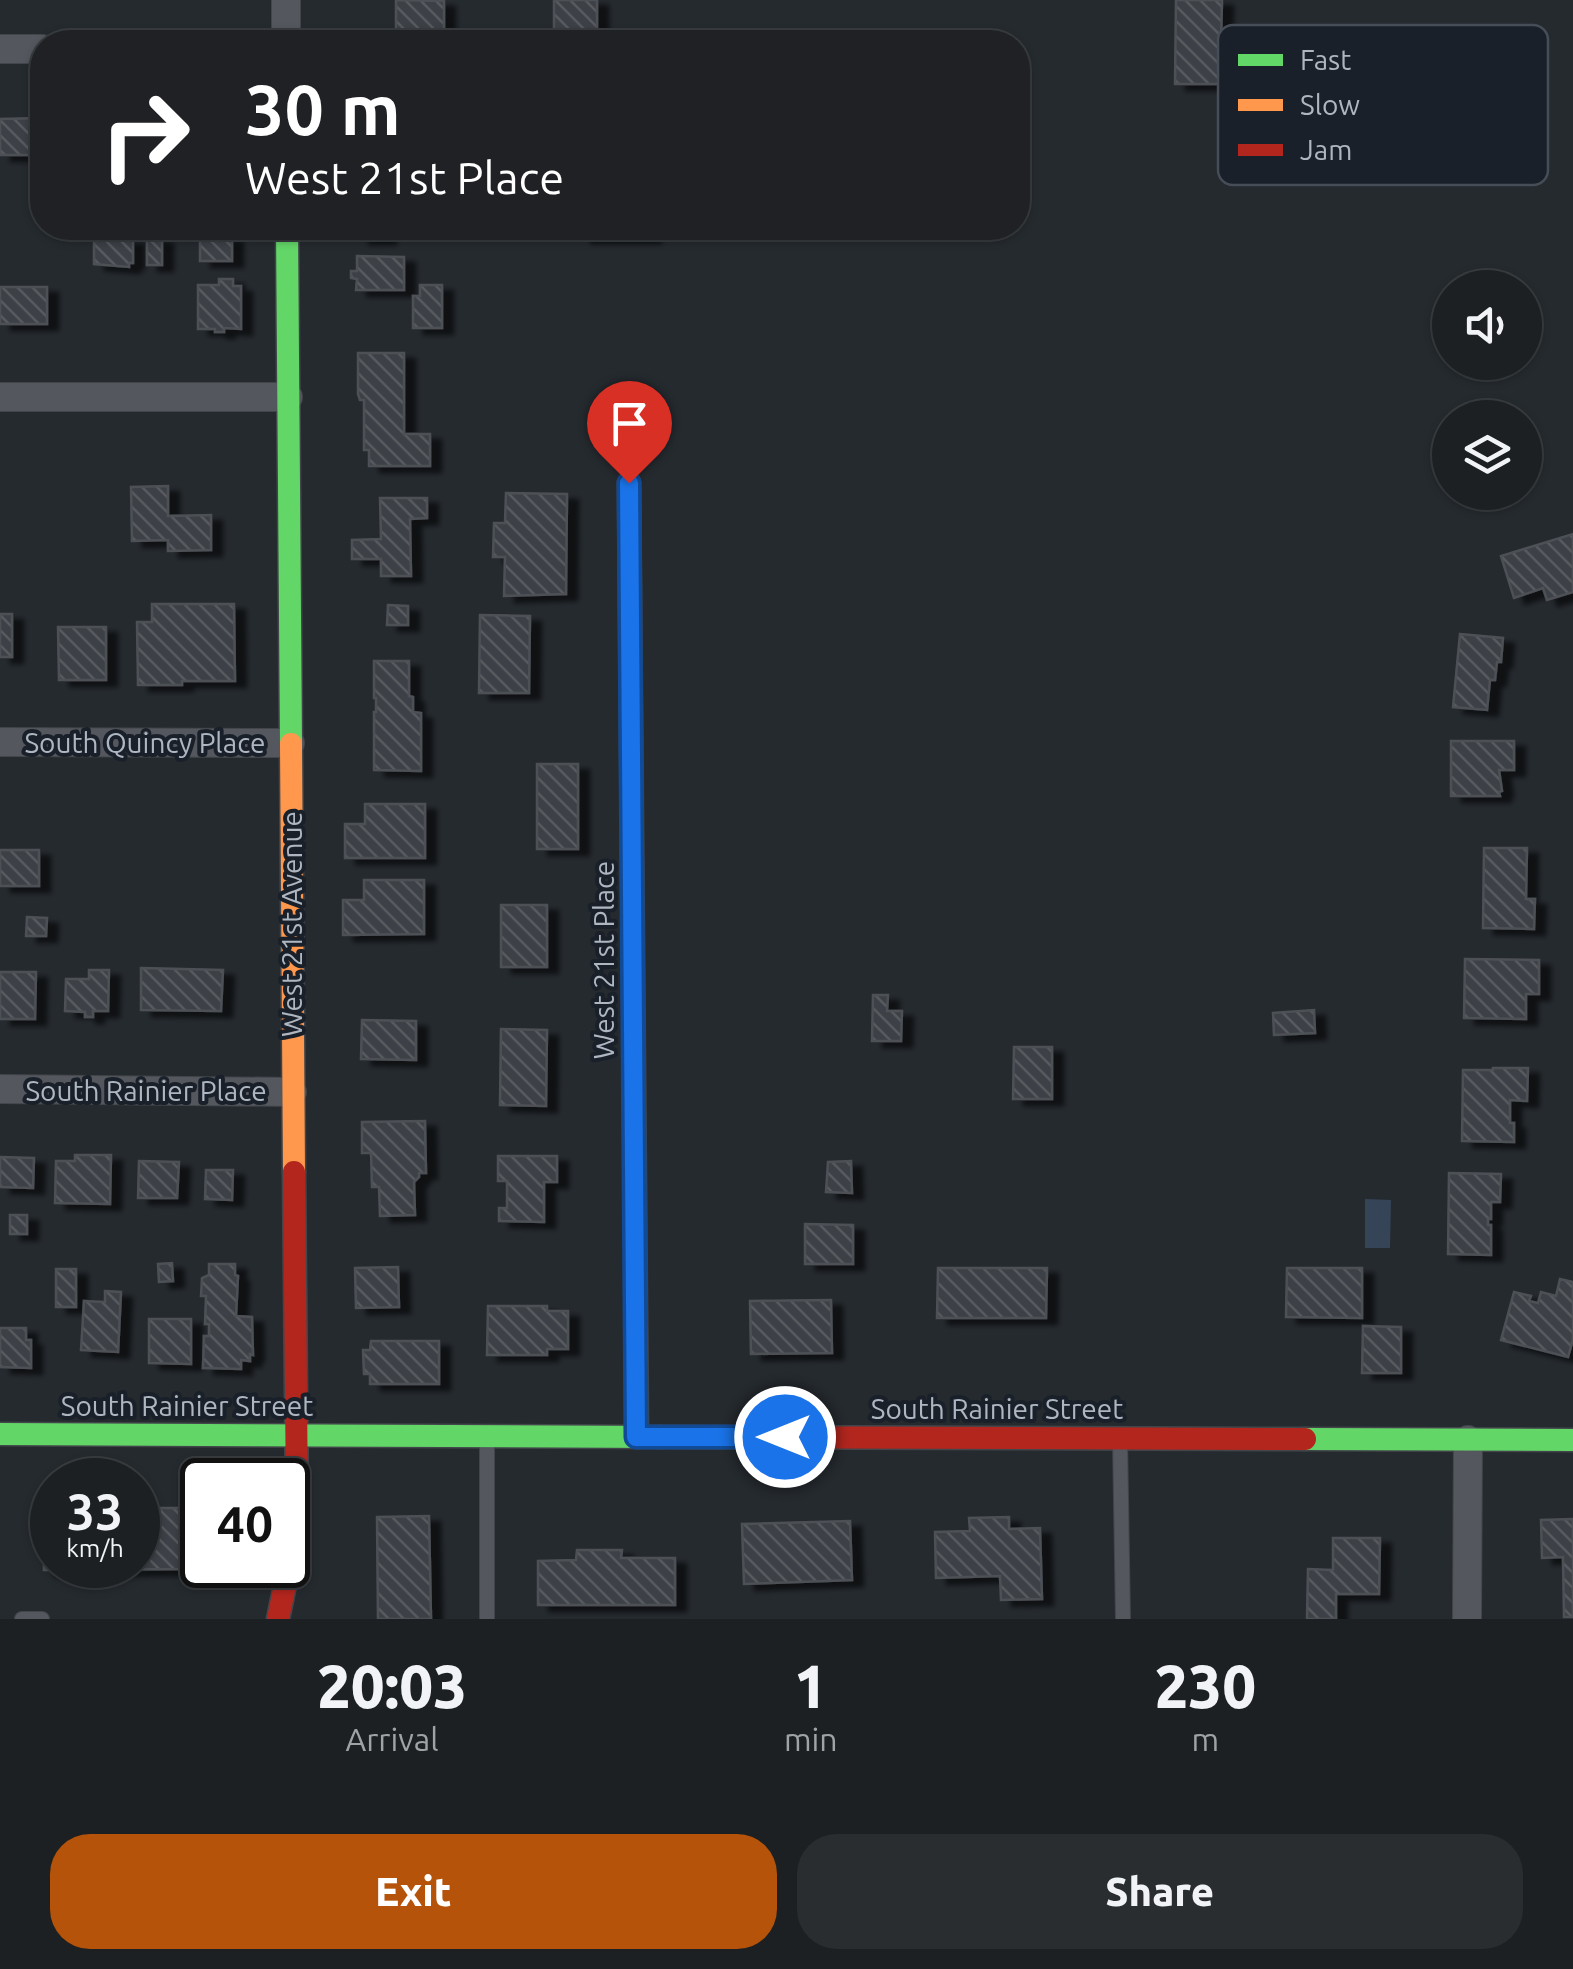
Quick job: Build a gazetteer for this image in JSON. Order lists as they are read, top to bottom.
{
  "streets": {
    "street": [
      "South Quincy Place",
      "West 21st Avenue",
      "West 21st Place",
      "South Rainier Place",
      "South Rainier Street"
    ]
  },
  "crossings": [
    ["South Quincy Place", "West 21st Avenue"],
    ["West 21st Avenue", "South Rainier Place"],
    ["West 21st Avenue", "South Rainier Street"],
    ["West 21st Place", "South Rainier Street"]
  ],
  "legend": ["Fast", "Slow", "Jam"],
  "page": {
    "turn": ["30 m", "West 21st Place"],
    "speed": "33 km/h",
    "limit": "40",
    "eta": [
      "20:03",
      "Arrival",
      "1",
      "min",
      "230",
      "m"
    ],
    "buttons": ["Exit", "Share"]
  }
}
